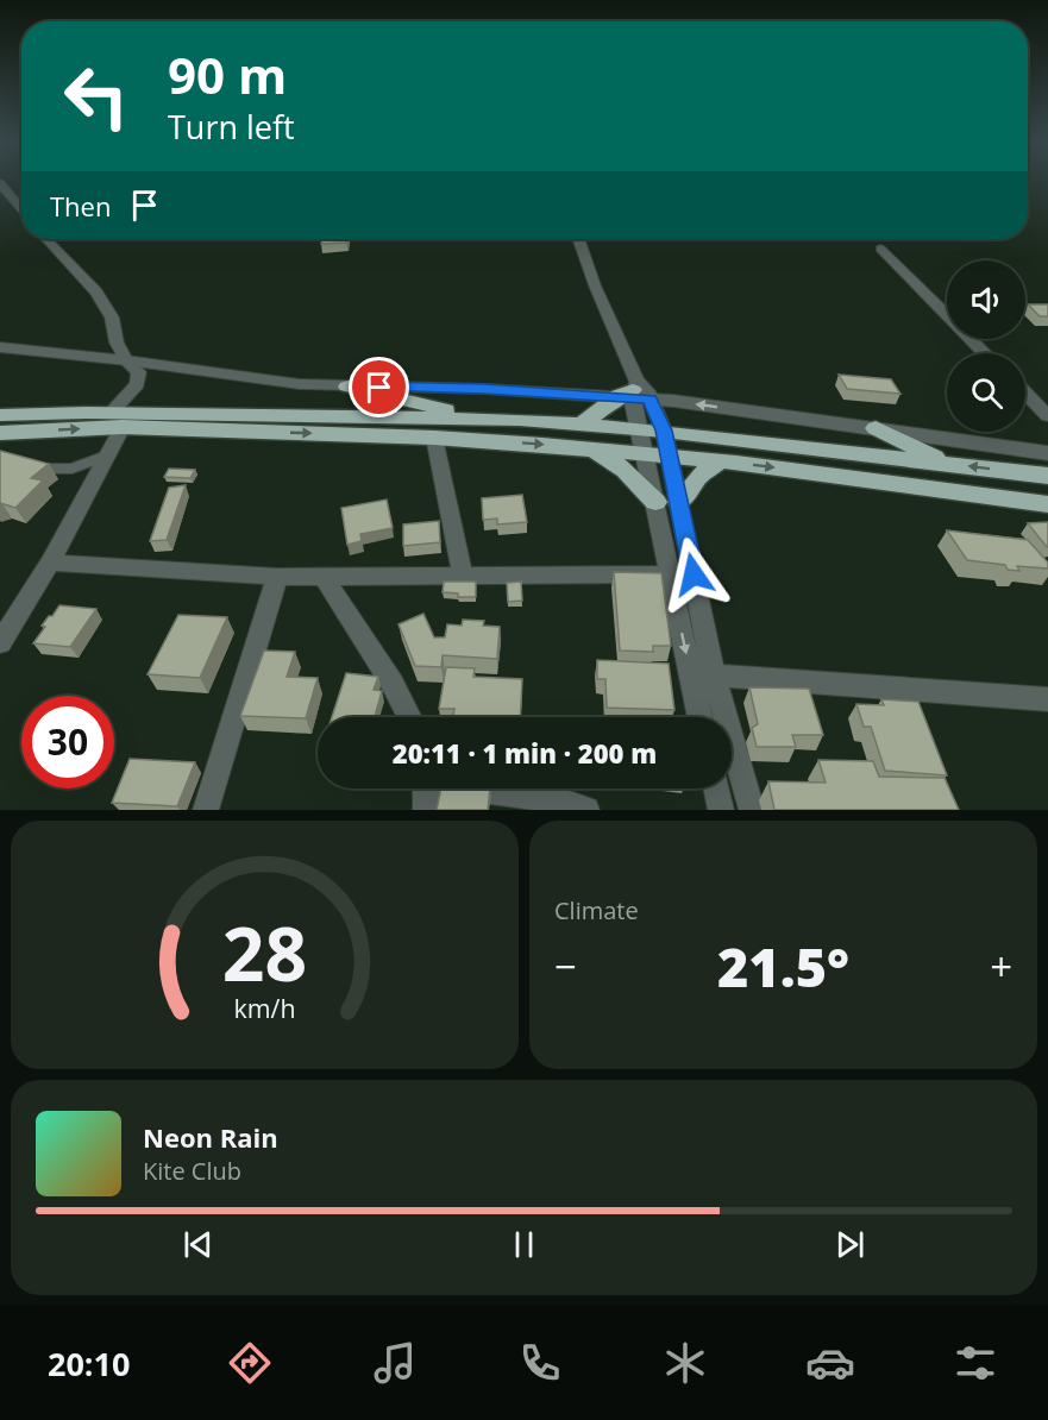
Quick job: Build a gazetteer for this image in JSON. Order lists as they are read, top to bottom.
{
  "page": {
    "turn": ["90 m", "Turn left"],
    "then": "Then",
    "limit": "30",
    "trip": "20:11 · 1 min · 200 m",
    "tile": "Climate",
    "heat": ["−", "21.5°", "+"],
    "song": ["Neon Rain", "Kite Club"],
    "tabs": "20:10",
    "gauge": ["28", "km/h"]
  }
}
